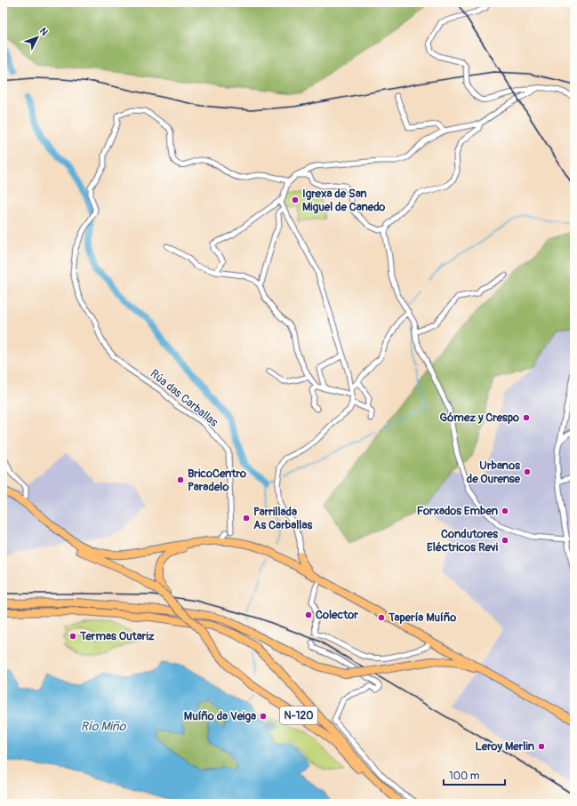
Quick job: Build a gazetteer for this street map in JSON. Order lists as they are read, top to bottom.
{
  "streets": {
    "highway": ["N-120"],
    "street": ["Rúa das Carballas"]
  },
  "water": ["Río Miño"],
  "places": [
    "Igrexa de San Miguel de Canedo",
    "Gómez y Crespo",
    "Urbanos de Ourense",
    "BricoCentro Paradelo",
    "Forxados Emben",
    "Parrillada As Carballas",
    "Condutores Eléctricos Revi",
    "Colector",
    "Tapería Muíño",
    "Termas Outariz",
    "Muíño da Veiga",
    "Leroy Merlin"
  ],
  "scale_bar": "100 m",
  "north": "top right"
}
